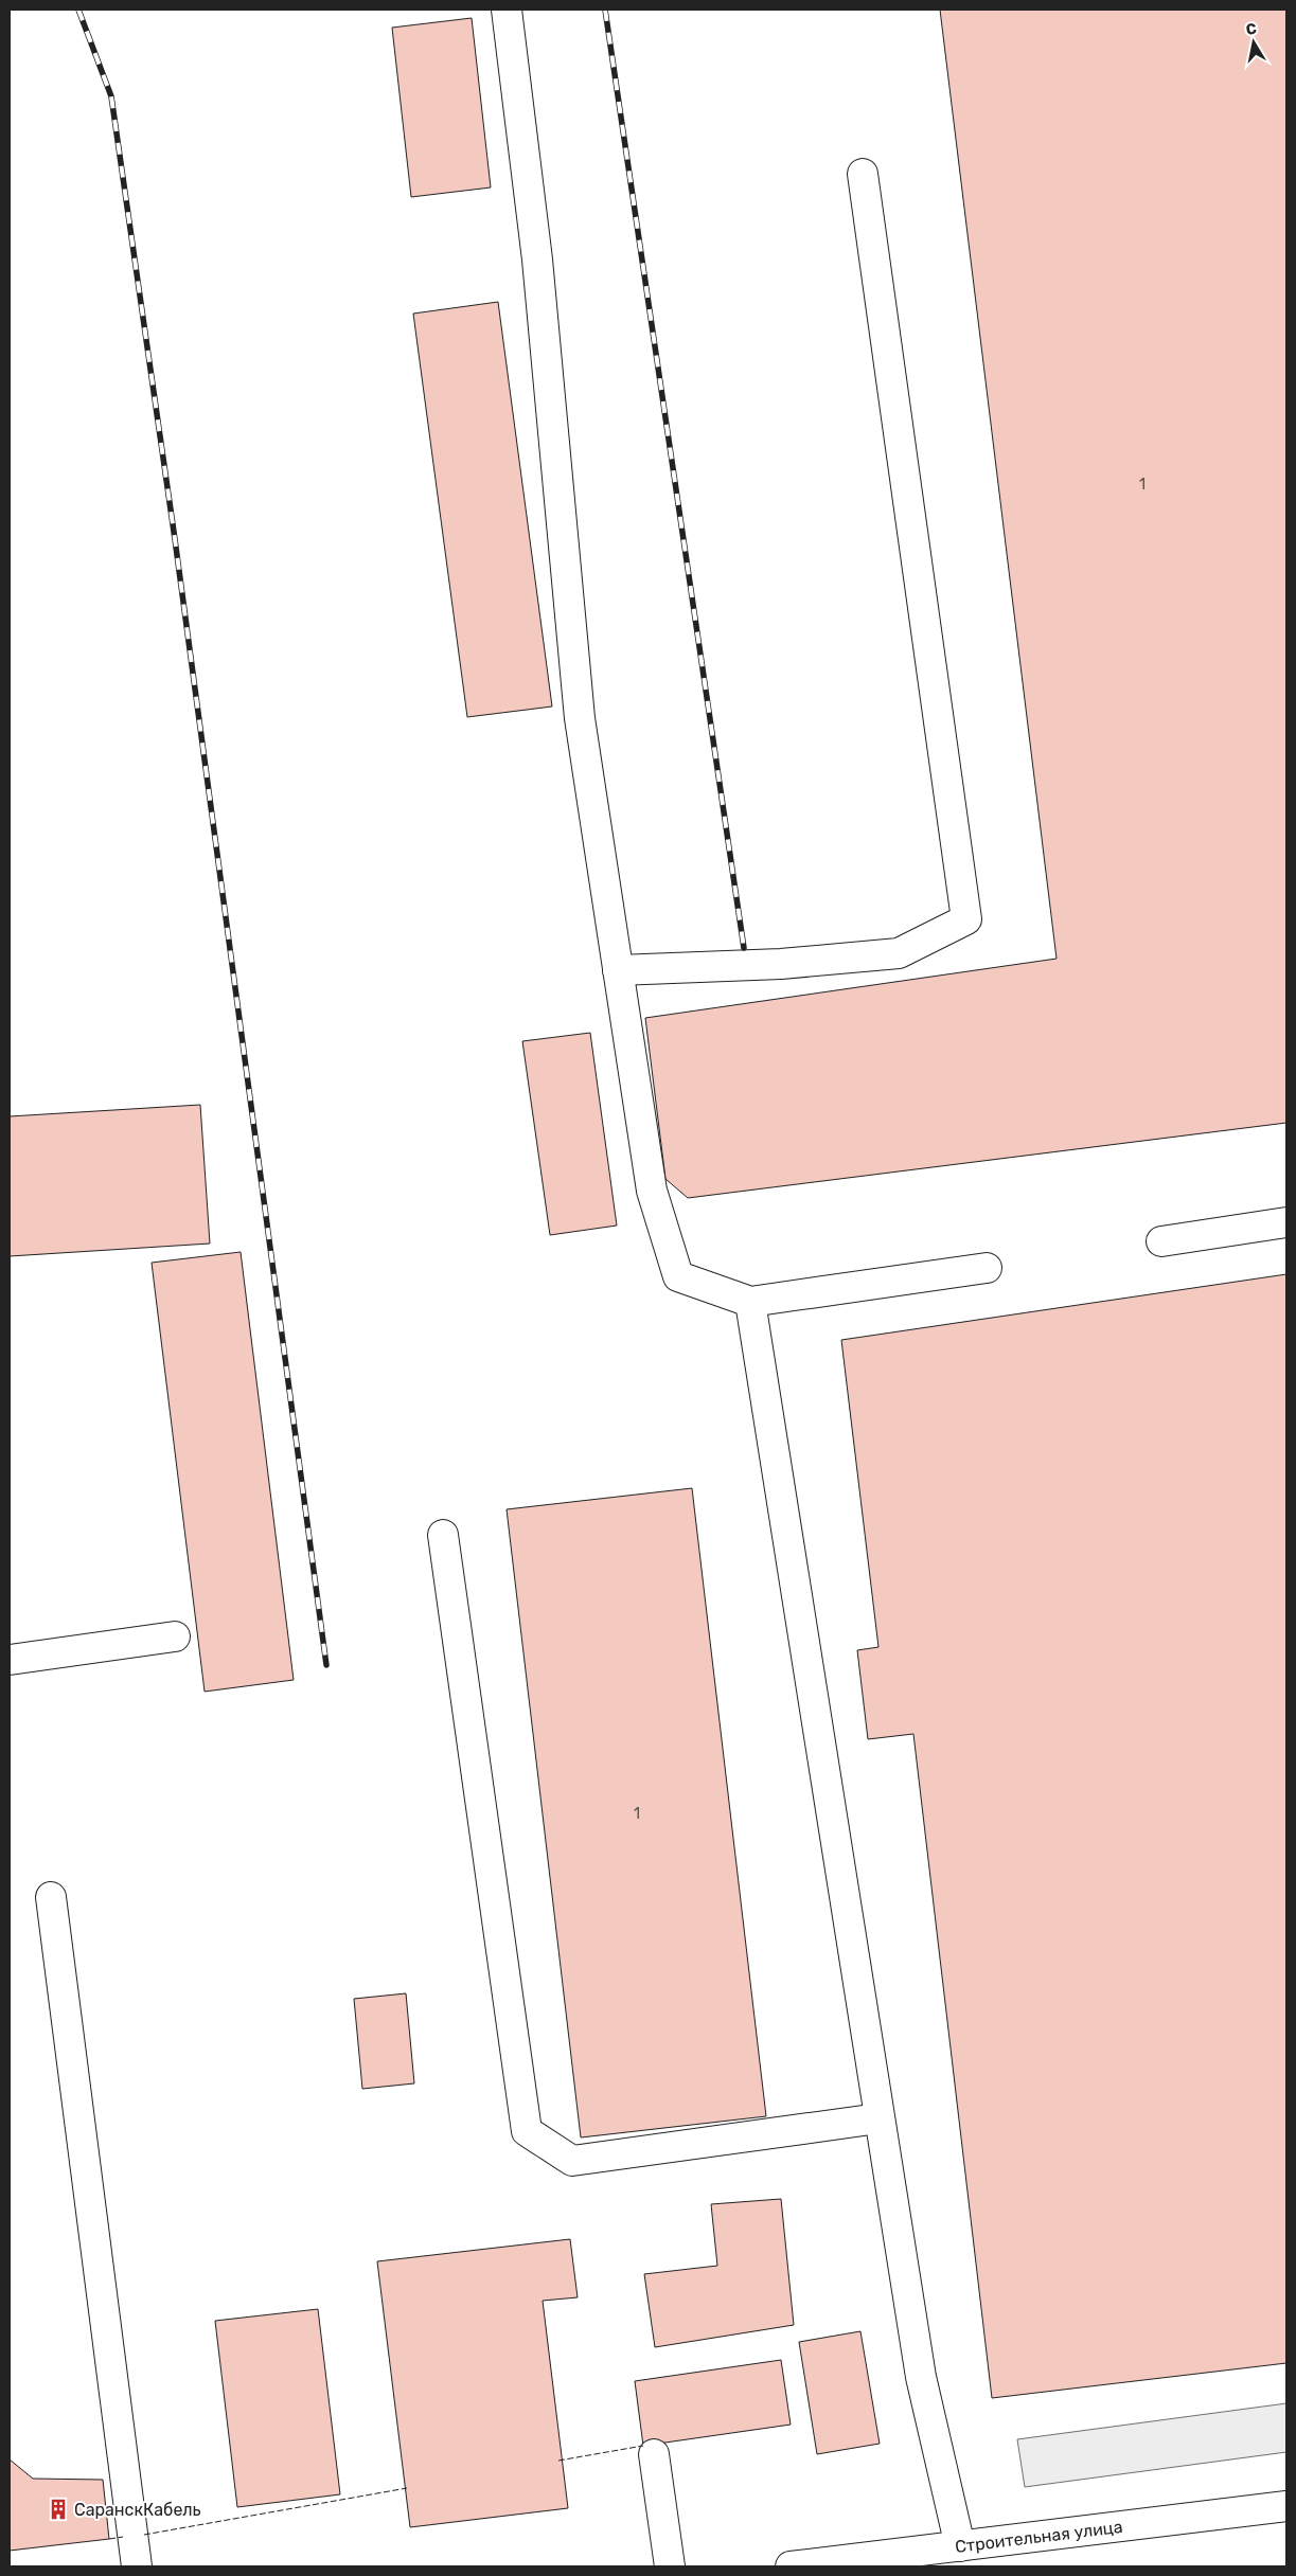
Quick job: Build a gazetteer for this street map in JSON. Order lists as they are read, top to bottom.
{
  "streets": {
    "street": ["Строительная улица"]
  },
  "places": {
    "building": ["СаранскКабель"]
  },
  "house_numbers": ["1", "1"],
  "north": "top"
}
